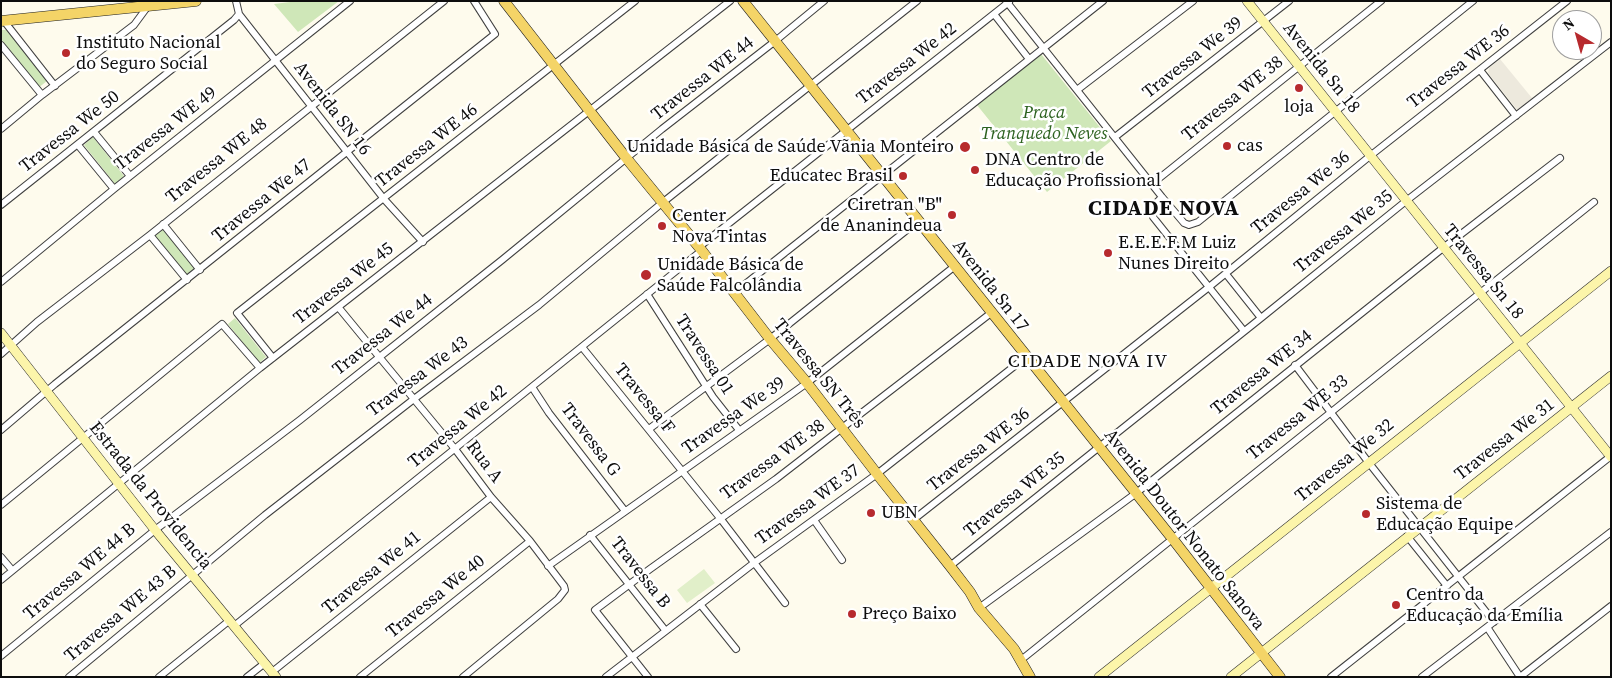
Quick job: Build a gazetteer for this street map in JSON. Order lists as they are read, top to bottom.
{
  "streets": {
    "main road": ["Avenida Sn 17", "Travessa SN Três", "Avenida Doutor Nonato Sanova"],
    "street": [
      "Travessa We 39",
      "Travessa We 42",
      "Travessa WE 36",
      "Avenida Sn 18",
      "Travessa WE 44",
      "Travessa WE 38",
      "Avenida SN 16",
      "Travessa WE 49",
      "Travessa We 50",
      "Travessa WE 46",
      "Travessa WE 48",
      "Travessa We 36",
      "Travessa We 47",
      "Travessa We 35",
      "Travessa Sn 18",
      "Travessa We 45",
      "Travessa We 44",
      "Travessa 01",
      "Travessa WE 34",
      "Travessa We 43",
      "Travessa F",
      "Travessa WE 33",
      "Travessa G",
      "Travessa We 31",
      "Travessa We 32",
      "Rua A",
      "Travessa WE 35",
      "Estrada da Providencia",
      "Travessa WE 37",
      "Travessa WE 44 B",
      "Travessa We 41",
      "Travessa B",
      "Travessa We 40",
      "Travessa WE 43 B"
    ]
  },
  "crossings": [
    ["Travessa We 39", "Avenida Sn 18"],
    ["Travessa We 39", "Avenida Sn 17"],
    ["Travessa We 39", "Travessa 01"],
    ["Travessa We 39", "Travessa SN Três"],
    ["Travessa We 39", "Travessa F"],
    ["Travessa We 39", "Travessa G"],
    ["Travessa We 39", "Rua A"],
    ["Travessa We 39", "Travessa B"],
    ["Travessa We 42", "Avenida Sn 17"],
    ["Travessa We 42", "Travessa 01"],
    ["Travessa We 42", "Travessa SN Três"],
    ["Travessa We 42", "Travessa F"],
    ["Travessa We 42", "Travessa G"],
    ["Travessa We 42", "Rua A"],
    ["Travessa We 42", "Estrada da Providencia"],
    ["Travessa WE 36", "Avenida Sn 18"],
    ["Travessa WE 36", "Travessa We 36"],
    ["Travessa WE 36", "Travessa Sn 18"],
    ["Travessa WE 36", "Avenida Sn 17"],
    ["Travessa WE 36", "Travessa SN Três"],
    ["Travessa WE 36", "Avenida Doutor Nonato Sanova"],
    ["Avenida Sn 18", "Travessa WE 38"],
    ["Avenida Sn 18", "Travessa We 36"],
    ["Avenida Sn 18", "Travessa Sn 18"],
    ["Travessa WE 44", "Avenida Sn 17"],
    ["Travessa WE 44", "Travessa We 44"],
    ["Travessa WE 44", "Travessa SN Três"],
    ["Travessa WE 38", "Avenida Sn 17"],
    ["Travessa WE 38", "Travessa SN Três"],
    ["Travessa WE 38", "Travessa F"],
    ["Travessa WE 38", "Travessa WE 37"],
    ["Travessa WE 38", "Travessa B"],
    ["Avenida SN 16", "Travessa WE 49"],
    ["Avenida SN 16", "Travessa We 50"],
    ["Avenida SN 16", "Travessa WE 46"],
    ["Avenida SN 16", "Travessa WE 48"],
    ["Avenida SN 16", "Travessa We 47"],
    ["Avenida SN 16", "Travessa We 45"],
    ["Travessa WE 46", "Travessa We 45"],
    ["Travessa WE 46", "Travessa SN Três"],
    ["Travessa WE 48", "Estrada da Providencia"],
    ["Travessa We 36", "Travessa Sn 18"],
    ["Travessa We 36", "Avenida Sn 17"],
    ["Travessa We 36", "Avenida Doutor Nonato Sanova"],
    ["Travessa We 47", "Estrada da Providencia"],
    ["Travessa We 35", "Travessa Sn 18"],
    ["Travessa We 35", "Travessa WE 35"],
    ["Travessa We 35", "Avenida Doutor Nonato Sanova"],
    ["Travessa Sn 18", "Travessa WE 34"],
    ["Travessa Sn 18", "Travessa WE 33"],
    ["Travessa Sn 18", "Travessa We 31"],
    ["Travessa Sn 18", "Travessa We 32"],
    ["Travessa We 45", "Travessa SN Três"],
    ["Travessa We 45", "Rua A"],
    ["Travessa We 45", "Estrada da Providencia"],
    ["Avenida Sn 17", "Travessa We 44"],
    ["Avenida Sn 17", "Travessa WE 37"],
    ["Avenida Sn 17", "Avenida Doutor Nonato Sanova"],
    ["Travessa We 44", "Travessa SN Três"],
    ["Travessa We 44", "Rua A"],
    ["Travessa We 44", "Estrada da Providencia"],
    ["Travessa We 44", "Travessa WE 44 B"],
    ["Travessa WE 34", "Travessa SN Três"],
    ["Travessa WE 34", "Avenida Doutor Nonato Sanova"],
    ["Travessa SN Três", "Travessa We 43"],
    ["Travessa SN Três", "Travessa WE 33"],
    ["Travessa SN Três", "Travessa WE 35"],
    ["Travessa SN Três", "Travessa WE 37"],
    ["Travessa We 43", "Rua A"],
    ["Travessa We 43", "Estrada da Providencia"],
    ["Travessa We 43", "Travessa WE 43 B"],
    ["Travessa F", "Travessa WE 37"],
    ["Travessa WE 33", "Avenida Doutor Nonato Sanova"],
    ["Travessa We 31", "Avenida Doutor Nonato Sanova"],
    ["Travessa We 32", "Avenida Doutor Nonato Sanova"],
    ["Rua A", "Travessa We 41"],
    ["Rua A", "Travessa We 40"],
    ["Travessa WE 35", "Avenida Doutor Nonato Sanova"],
    ["Estrada da Providencia", "Travessa WE 44 B"],
    ["Estrada da Providencia", "Travessa We 41"],
    ["Estrada da Providencia", "Travessa WE 43 B"],
    ["Travessa WE 37", "Travessa B"]
  ],
  "districts": ["CIDADE NOVA", "CIDADE NOVA IV"],
  "parks": ["Praça Tranquedo Neves"],
  "places": [
    "Instituto Nacional do Seguro Social",
    "loja",
    "cas",
    "Unidade Básica de Saúde Vãnia Monteiro",
    "DNA Centro de Educação Profissional",
    "Educatec Brasil",
    "Ciretran \"B\" de Ananindeua",
    "Center Nova Tintas",
    "E.E.E.F.M Luiz Nunes Direito",
    "Unidade Básica de Saúde Falcolândia",
    "UBN",
    "Sistema de Educação Equipe",
    "Centro da Educação da Emília",
    "Preço Baixo"
  ],
  "north": "top left"
}
